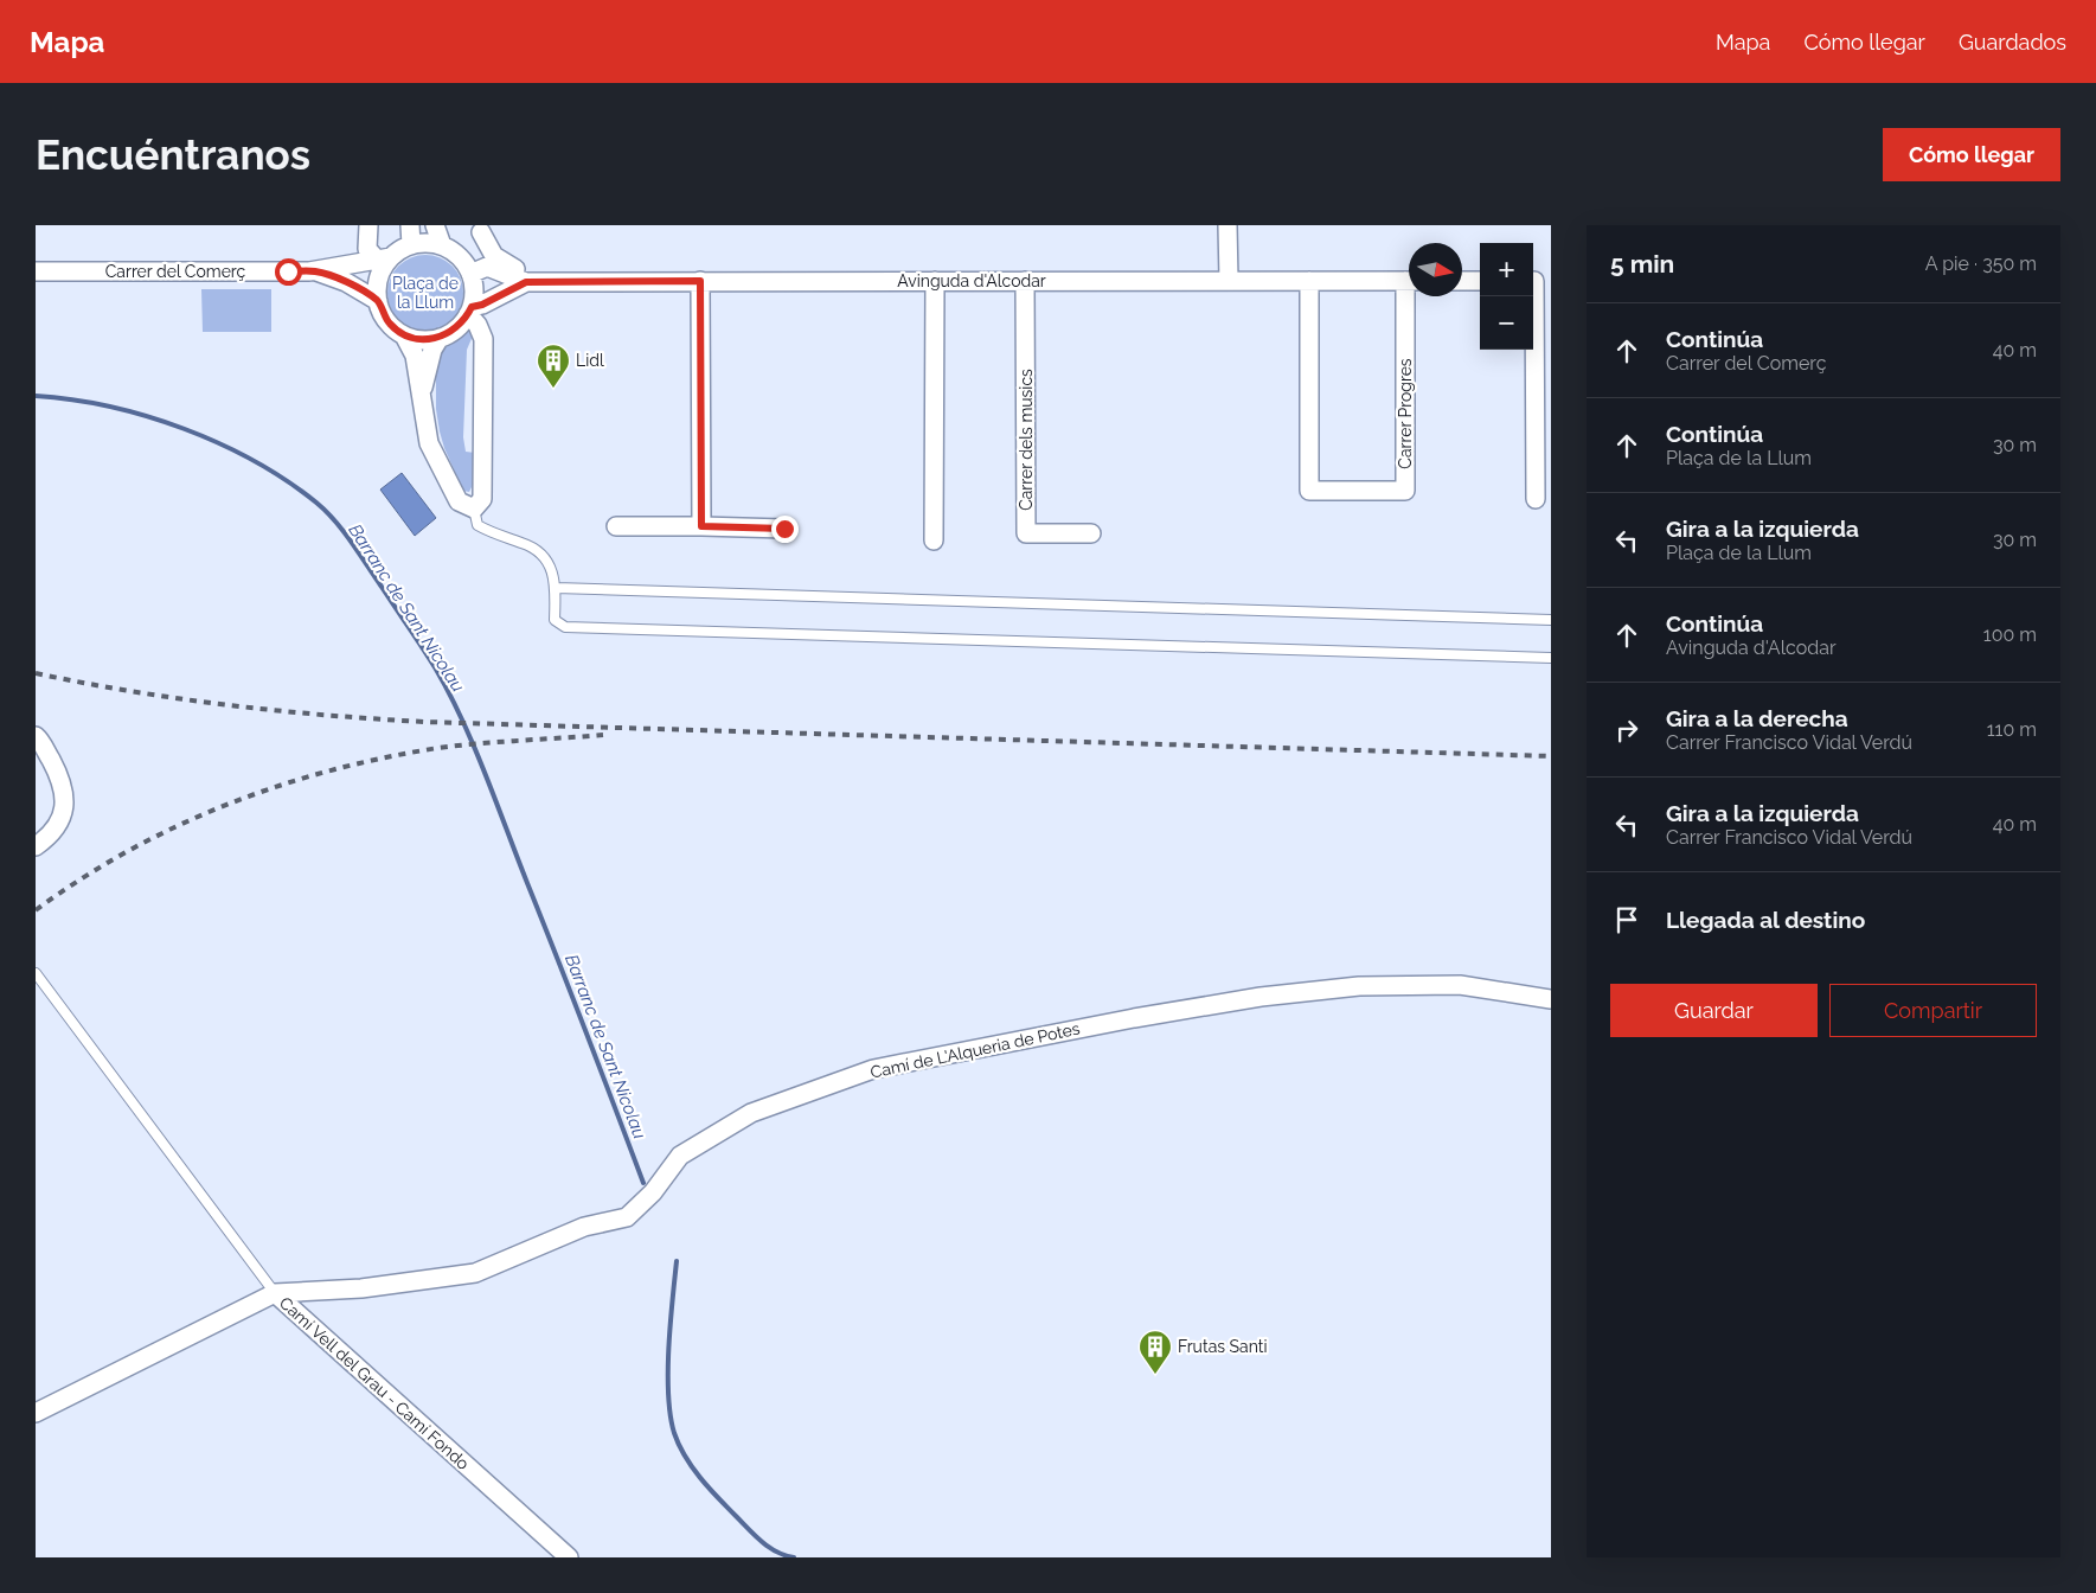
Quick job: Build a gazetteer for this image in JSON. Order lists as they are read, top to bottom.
{
  "streets": {
    "street": [
      "Carrer del Comerç",
      "Avinguda d'Alcodar",
      "Carrer Progres",
      "Carrer dels musics",
      "Camí de L'Alqueria de Potes",
      "Camí Vell del Grau - Camí Fondo"
    ]
  },
  "crossings": [
    ["Carrer del Comerç", "Avinguda d'Alcodar"],
    ["Avinguda d'Alcodar", "Carrer Progres"],
    ["Avinguda d'Alcodar", "Carrer dels musics"],
    ["Camí de L'Alqueria de Potes", "Camí Vell del Grau - Camí Fondo"]
  ],
  "water": ["Barranc de Sant Nicolau"],
  "parks": ["Plaça de la Llum"],
  "places": {
    "building": ["Lidl", "Frutas Santi"]
  },
  "north": "right",
  "page": {
    "header": "Mapa",
    "nav": ["Mapa", "Cómo llegar", "Guardados"],
    "buttons": [
      "Cómo llegar",
      ["Guardar", "Compartir"]
    ],
    "title": "Encuéntranos",
    "heading": ["5 min", "A pie · 350 m"],
    "map_buttons": ["+", "−"],
    "list": [
      ["Continúa", "Carrer del Comerç", "40 m"],
      ["Continúa", "Plaça de la Llum", "30 m"],
      ["Gira a la izquierda", "Plaça de la Llum", "30 m"],
      ["Continúa", "Avinguda d'Alcodar", "100 m"],
      ["Gira a la derecha", "Carrer Francisco Vidal Verdú", "110 m"],
      ["Gira a la izquierda", "Carrer Francisco Vidal Verdú", "40 m"],
      "Llegada al destino"
    ]
  }
}
